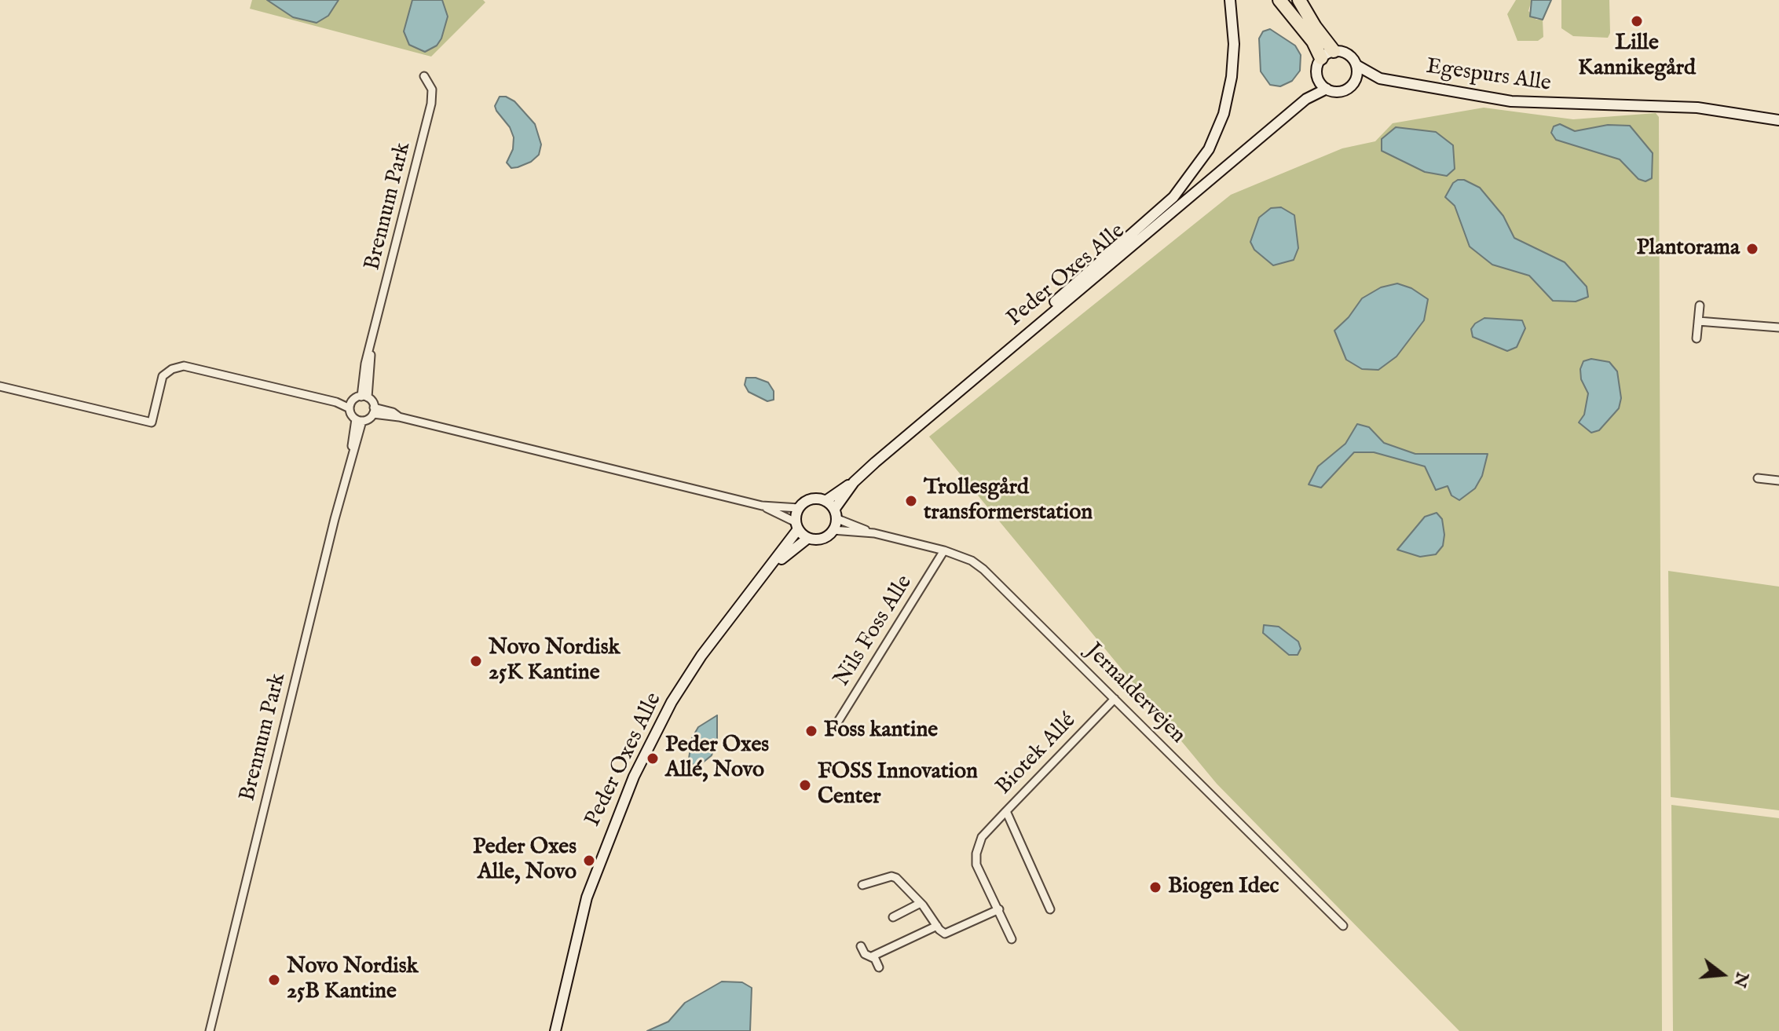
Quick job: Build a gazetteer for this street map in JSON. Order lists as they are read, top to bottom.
{
  "streets": {
    "street": [
      "Egespurs Alle",
      "Brennum Park",
      "Peder Oxes Alle",
      "Nils Foss Alle",
      "Jernaldervejen",
      "Biotek Allé"
    ]
  },
  "crossings": [
    ["Egespurs Alle", "Peder Oxes Alle"],
    ["Peder Oxes Alle", "Jernaldervejen"],
    ["Nils Foss Alle", "Jernaldervejen"],
    ["Jernaldervejen", "Biotek Allé"]
  ],
  "places": [
    "Lille Kannikegård",
    "Plantorama",
    "Trollesgård transformerstation",
    "Novo Nordisk 25K Kantine",
    "Foss kantine",
    "Peder Oxes Allé, Novo",
    "FOSS Innovation Center",
    "Peder Oxes Alle, Novo",
    "Biogen Idec",
    "Novo Nordisk 25B Kantine"
  ],
  "north": "right"
}
